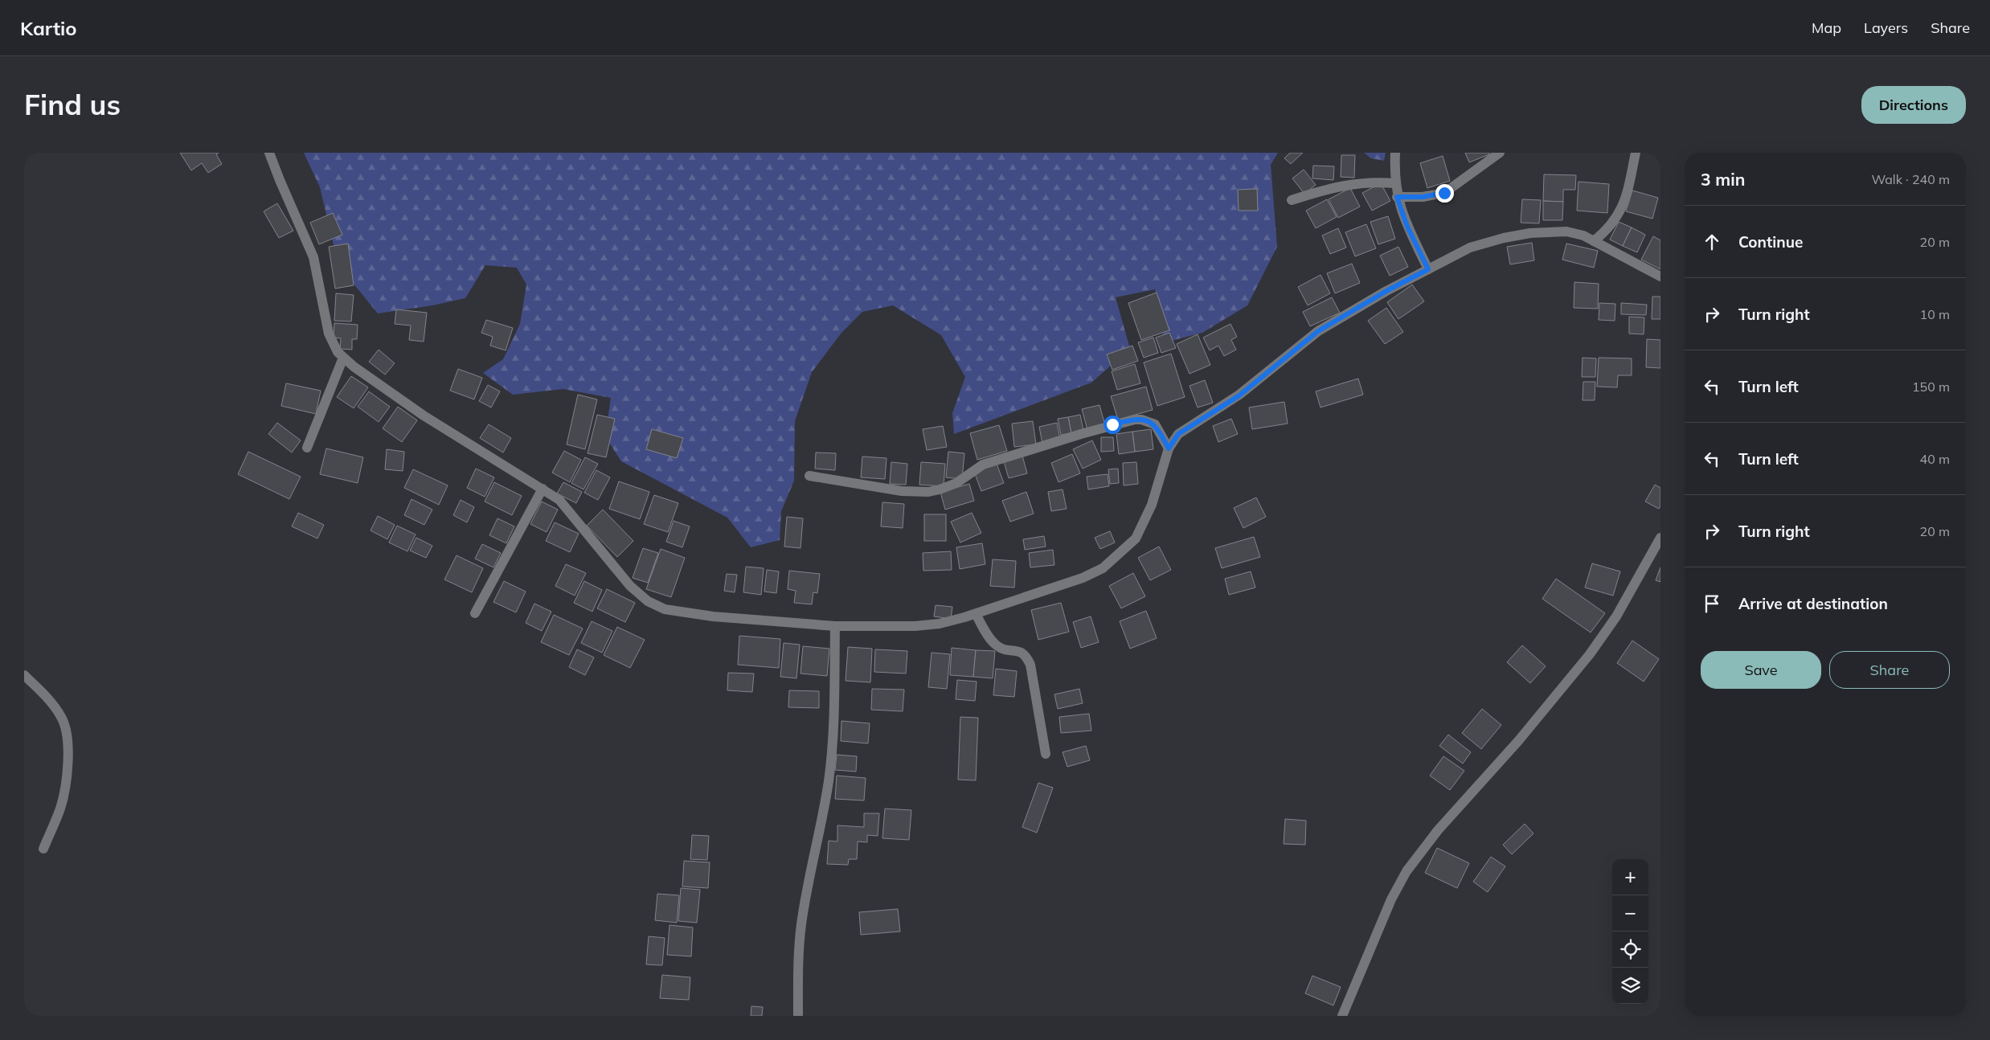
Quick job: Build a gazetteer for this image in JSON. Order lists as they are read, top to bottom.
{
  "page": {
    "header": "Kartio",
    "nav": ["Map", "Layers", "Share"],
    "buttons": [
      "Directions",
      ["Save", "Share"]
    ],
    "title": "Find us",
    "heading": ["3 min", "Walk · 240 m"],
    "list": [
      ["Continue", "20 m"],
      ["Turn right", "10 m"],
      ["Turn left", "150 m"],
      ["Turn left", "40 m"],
      ["Turn right", "20 m"],
      "Arrive at destination"
    ],
    "map_buttons": ["+", "−"]
  }
}
